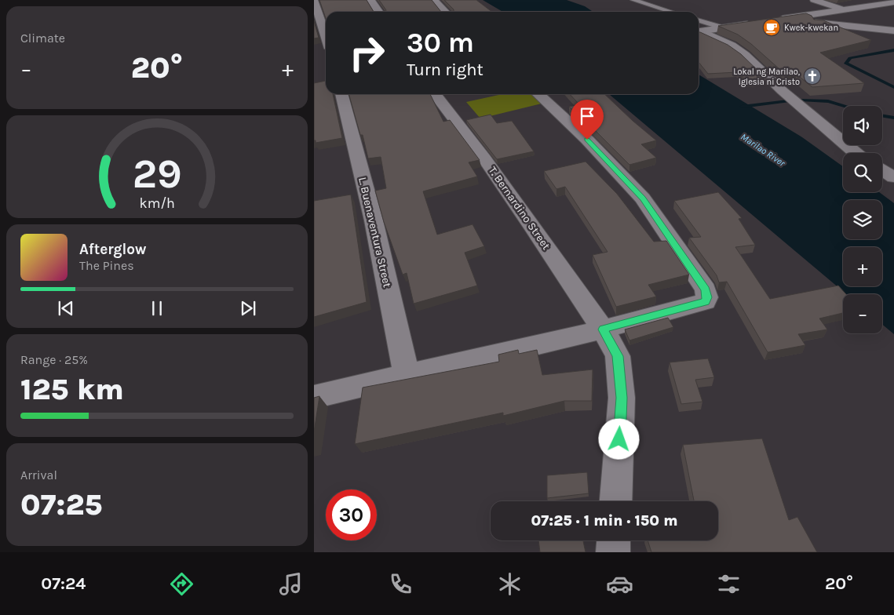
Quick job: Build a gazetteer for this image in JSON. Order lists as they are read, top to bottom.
{
  "streets": {
    "street": ["T. Bernardino Street", "L. Buenaventura Street"]
  },
  "water": ["Marilao River"],
  "places": {
    "cafe": ["Kwek-kwekan"],
    "church": ["Lokal ng Marilao, Iglesia ni Cristo"]
  },
  "page": {
    "tile": [
      "Climate",
      ["Range · 25%", "125 km"],
      ["Arrival", "07:25"]
    ],
    "turn": ["30 m", "Turn right"],
    "heat": ["−", "20°", "+"],
    "map_buttons": ["+", "−"],
    "song": ["Afterglow", "The Pines"],
    "limit": "30",
    "trip": "07:25 · 1 min · 150 m",
    "tabs": ["07:24", "20°"],
    "gauge": ["29", "km/h"]
  }
}
